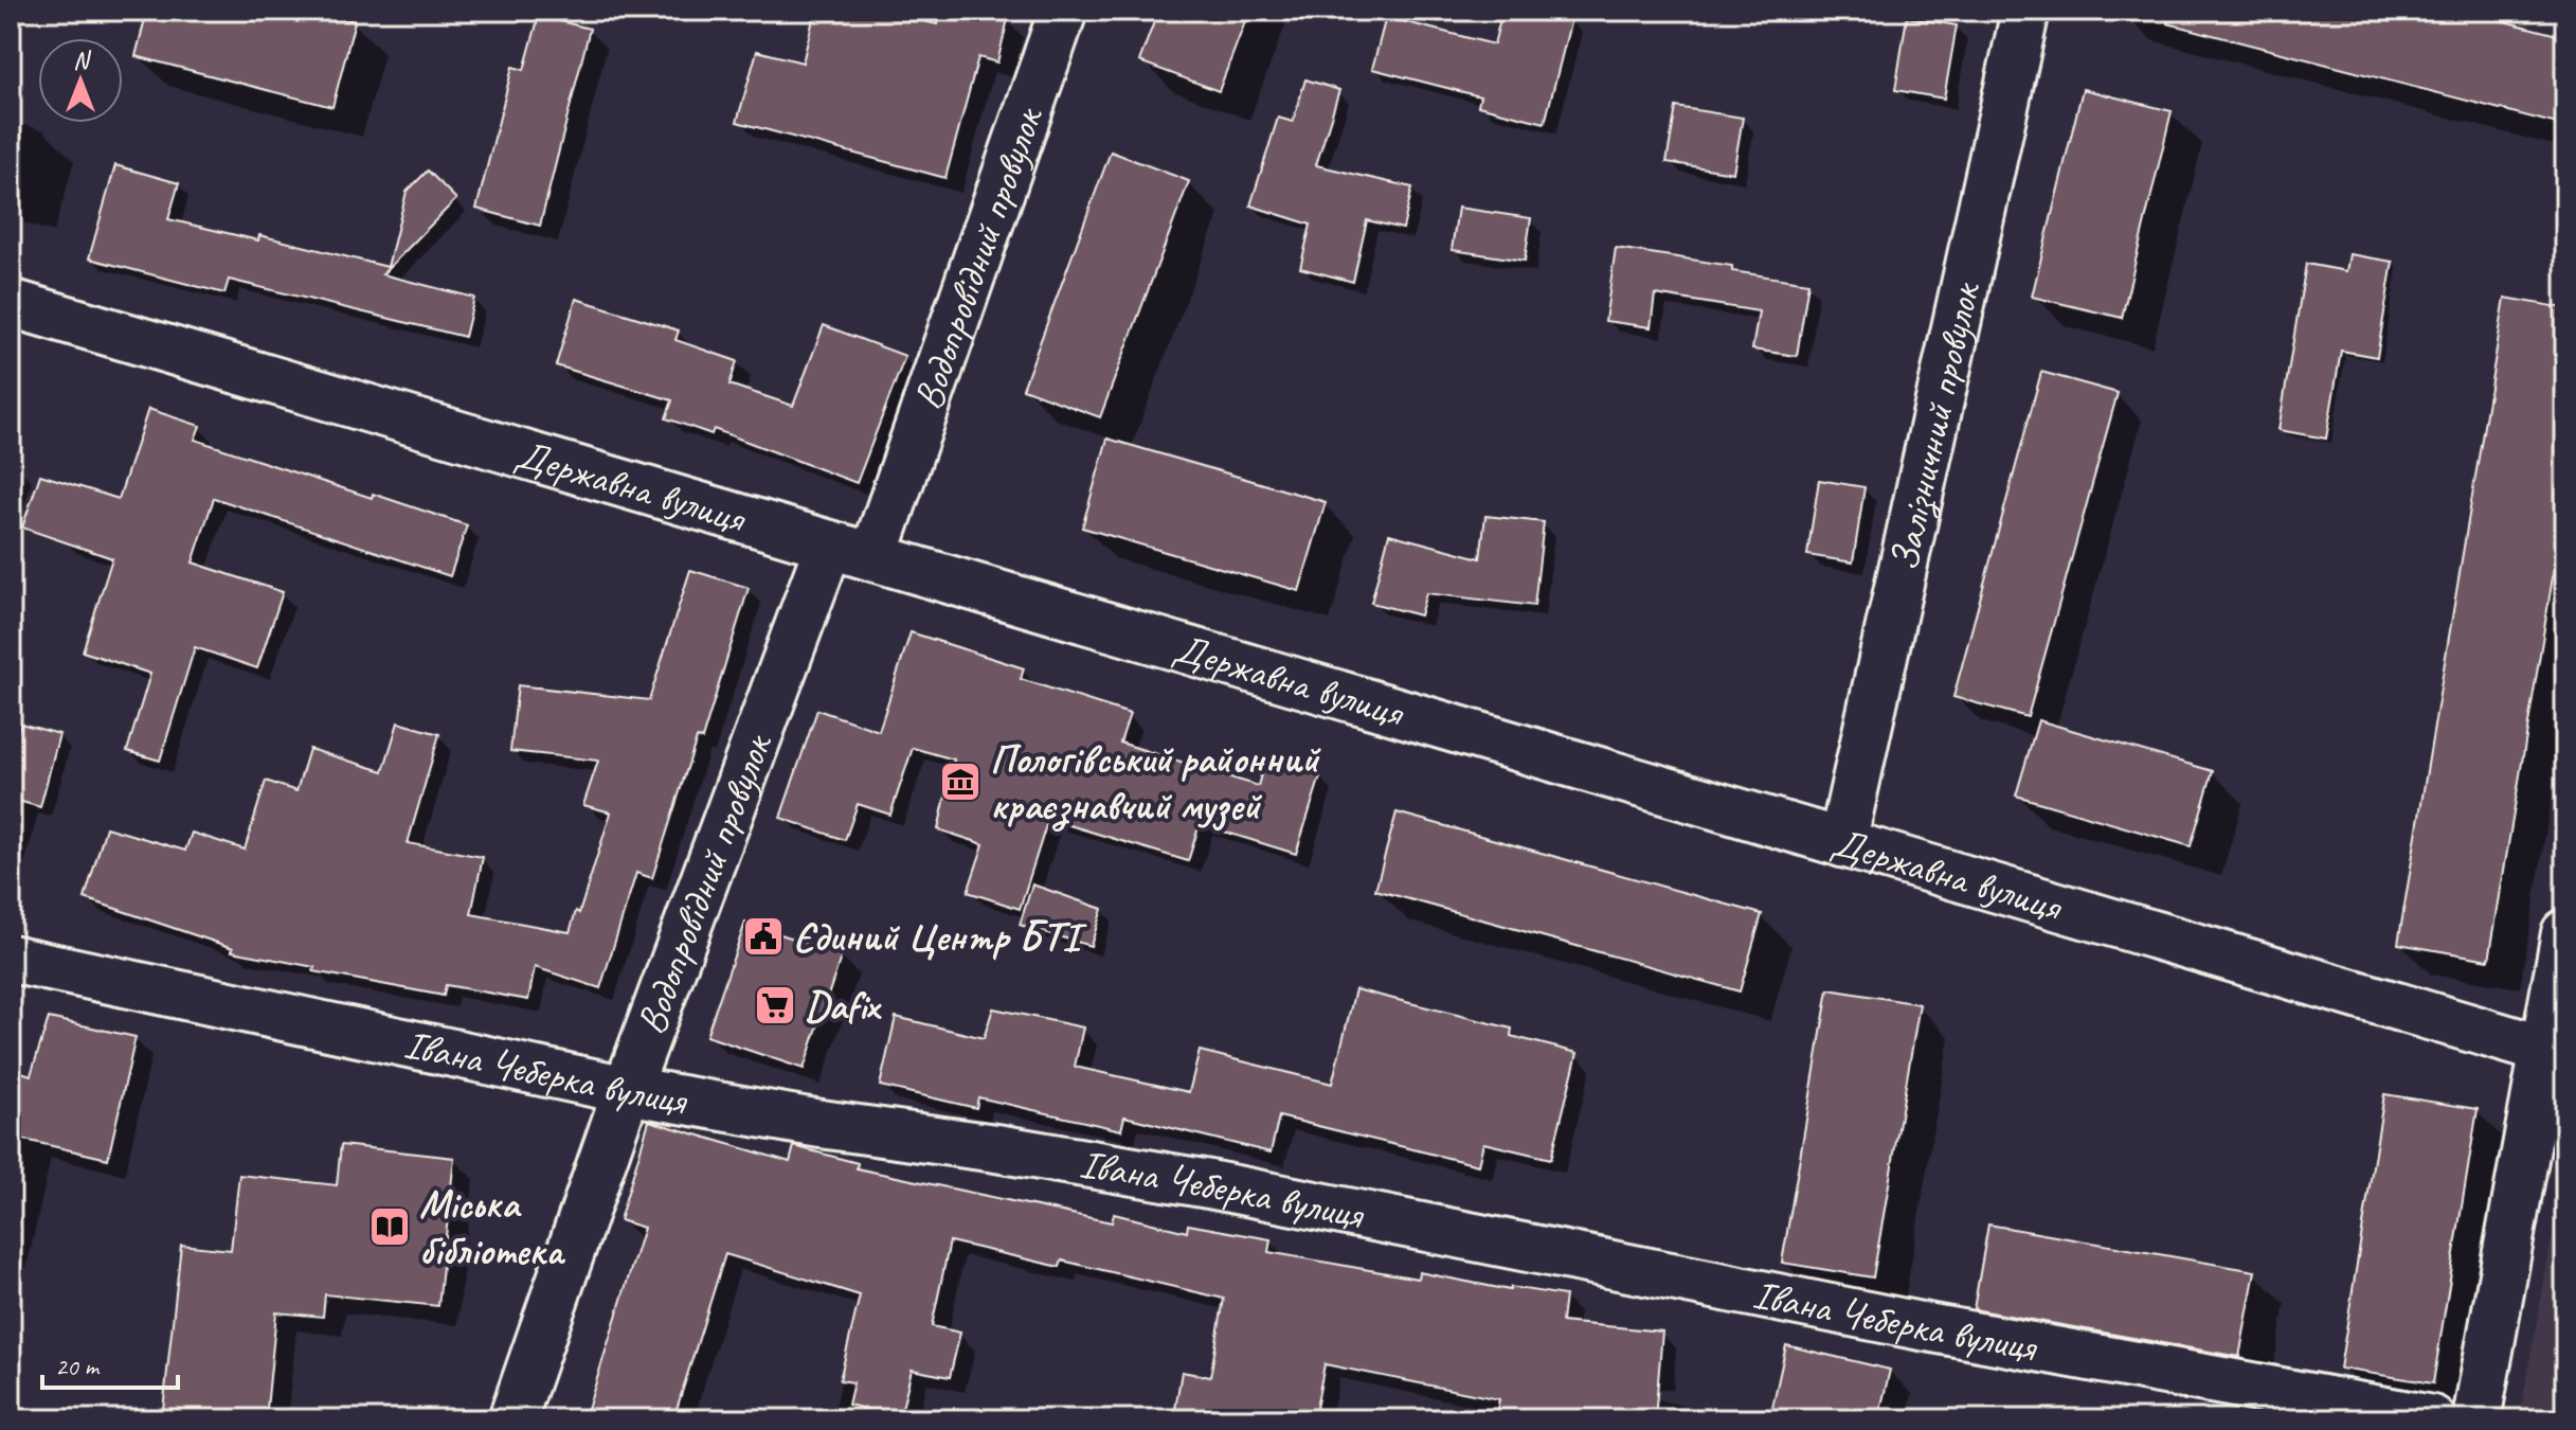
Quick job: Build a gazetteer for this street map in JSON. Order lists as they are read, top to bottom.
{
  "streets": {
    "street": [
      "Водопровідний провулок",
      "Залізничний провулок",
      "Державна вулиця",
      "Івана Чеберка вулиця"
    ]
  },
  "crossings": [
    ["Водопровідний провулок", "Державна вулиця"],
    ["Водопровідний провулок", "Івана Чеберка вулиця"],
    ["Залізничний провулок", "Державна вулиця"]
  ],
  "places": {
    "museum": ["Пологівський районний краєзнавчий музей"],
    "public building": ["Єдиний Центр БТІ"],
    "supermarket": ["Dafix"],
    "library": ["Міська бібліотека"]
  },
  "scale_bar": "20 m",
  "north": "top"
}
